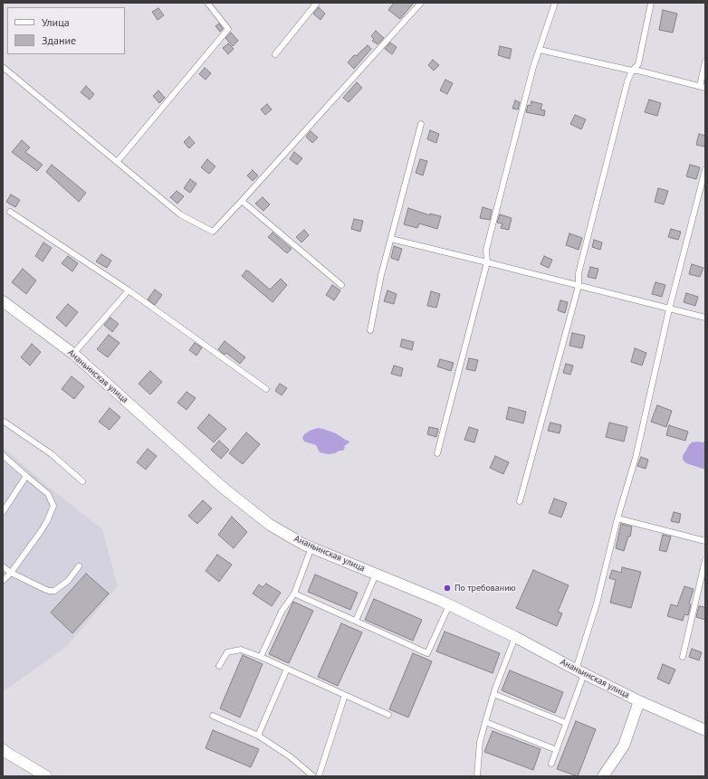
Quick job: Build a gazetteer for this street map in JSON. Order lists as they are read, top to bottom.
{
  "streets": {
    "street": ["Ананьинская улица"]
  },
  "places": ["По требованию"],
  "legend": ["Улица", "Здание"]
}
